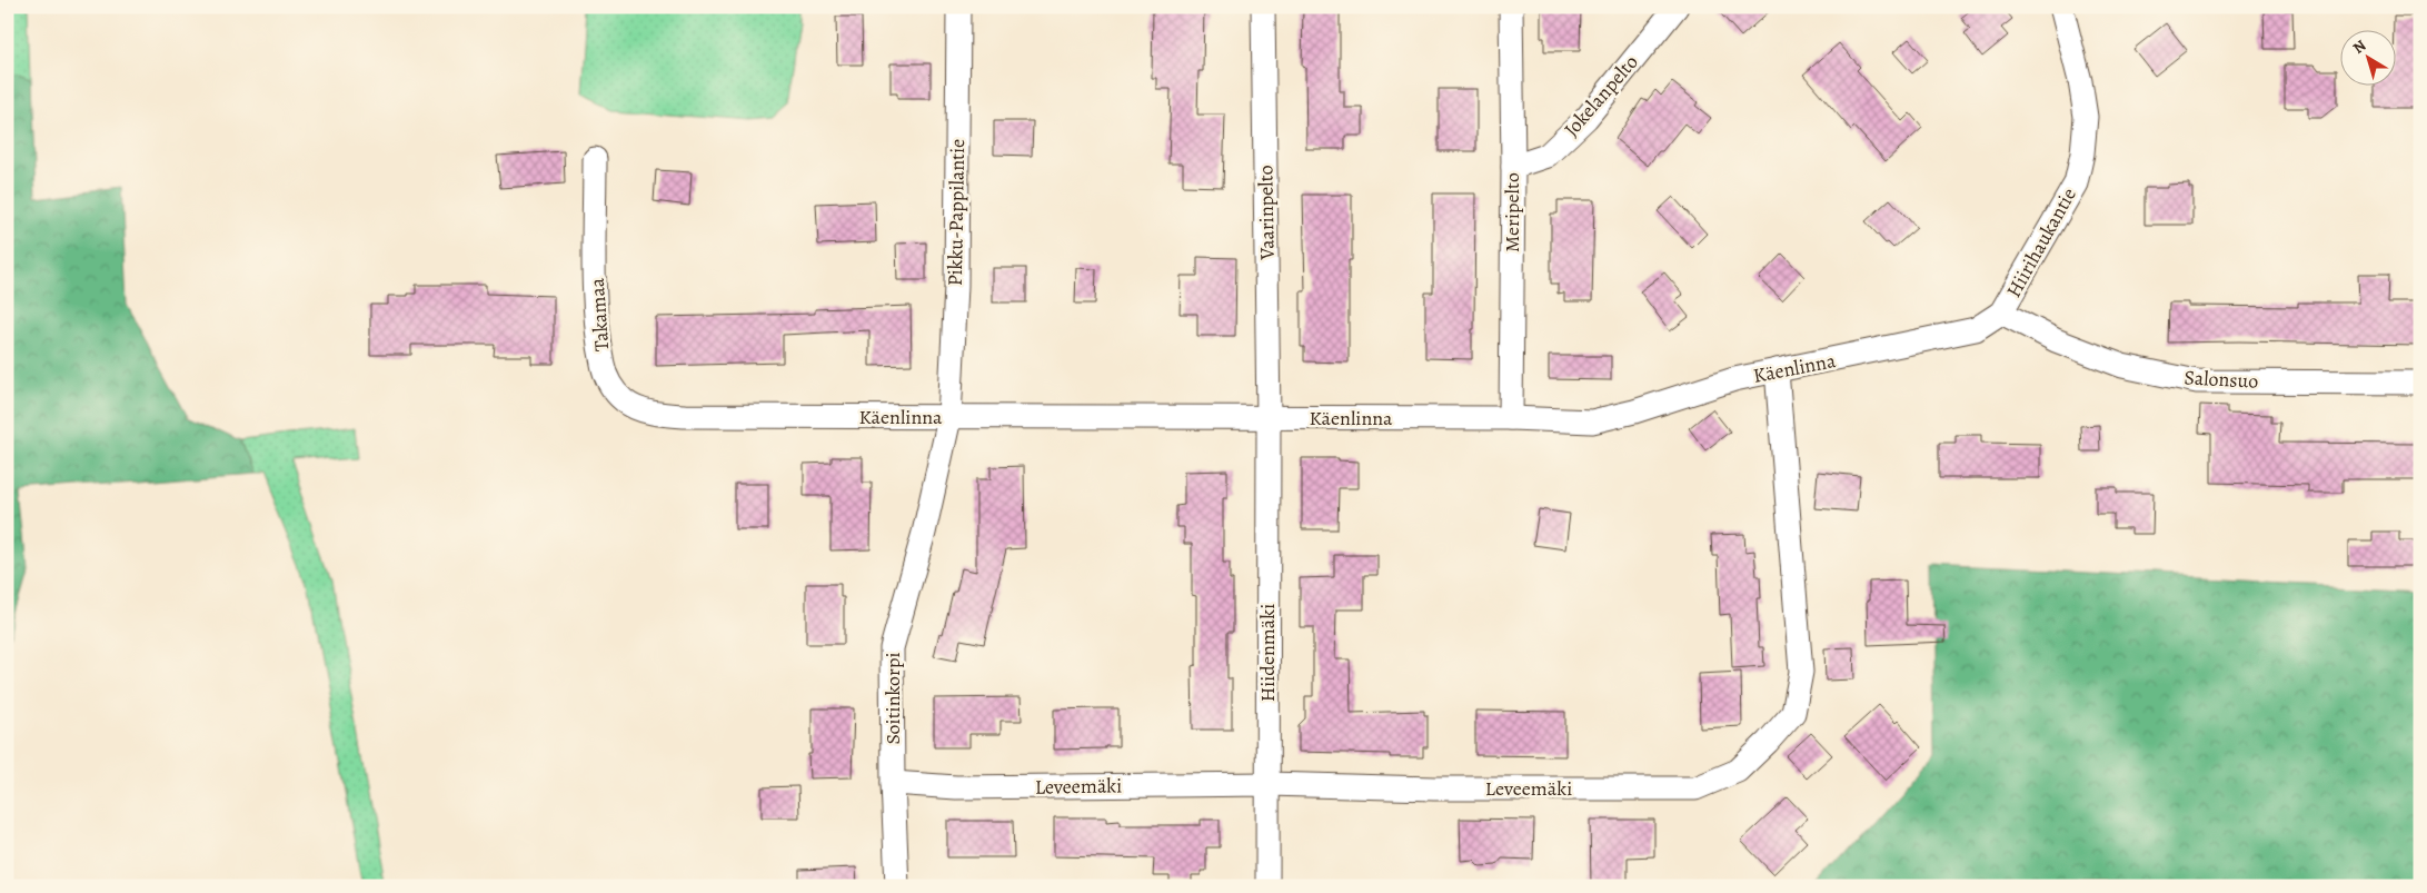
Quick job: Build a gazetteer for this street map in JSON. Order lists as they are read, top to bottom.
{
  "streets": {
    "street": [
      "Jokelanpelto",
      "Pikku-Pappilantie",
      "Vaarinpelto",
      "Meripelto",
      "Hiirihaukantie",
      "Takamaa",
      "Käenlinna",
      "Salonsuo",
      "Hiidenmäki",
      "Soitinkorpi",
      "Leveemäki"
    ]
  },
  "crossings": [
    ["Jokelanpelto", "Meripelto"],
    ["Pikku-Pappilantie", "Käenlinna"],
    ["Pikku-Pappilantie", "Soitinkorpi"],
    ["Vaarinpelto", "Käenlinna"],
    ["Vaarinpelto", "Hiidenmäki"],
    ["Meripelto", "Käenlinna"],
    ["Hiirihaukantie", "Käenlinna"],
    ["Hiirihaukantie", "Salonsuo"],
    ["Takamaa", "Käenlinna"],
    ["Käenlinna", "Salonsuo"],
    ["Käenlinna", "Hiidenmäki"],
    ["Käenlinna", "Soitinkorpi"],
    ["Käenlinna", "Leveemäki"],
    ["Hiidenmäki", "Leveemäki"],
    ["Soitinkorpi", "Leveemäki"]
  ],
  "north": "top left"
}
